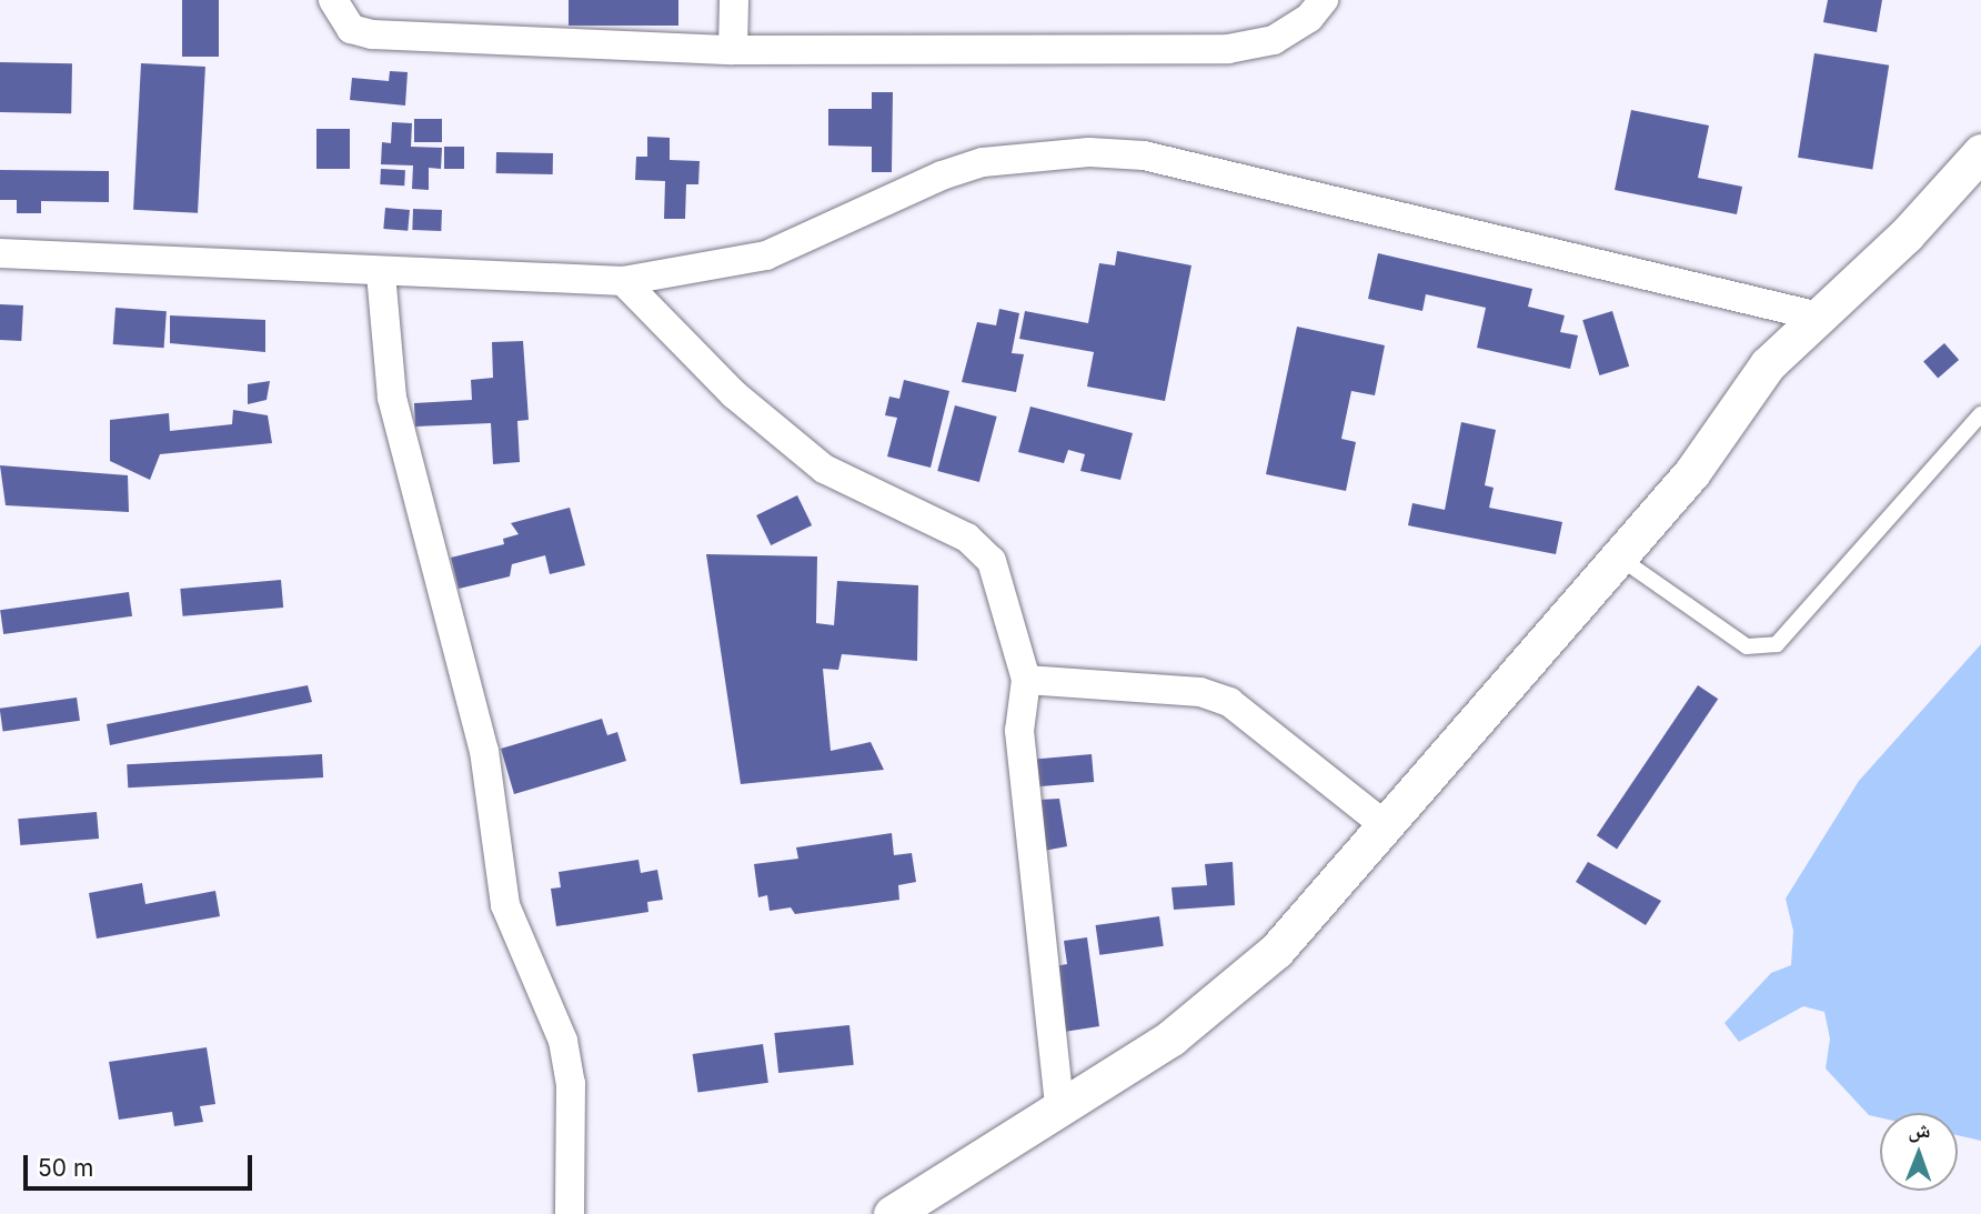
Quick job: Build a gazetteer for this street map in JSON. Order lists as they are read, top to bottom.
{
  "scale_bar": "50 m",
  "north": "top"
}
